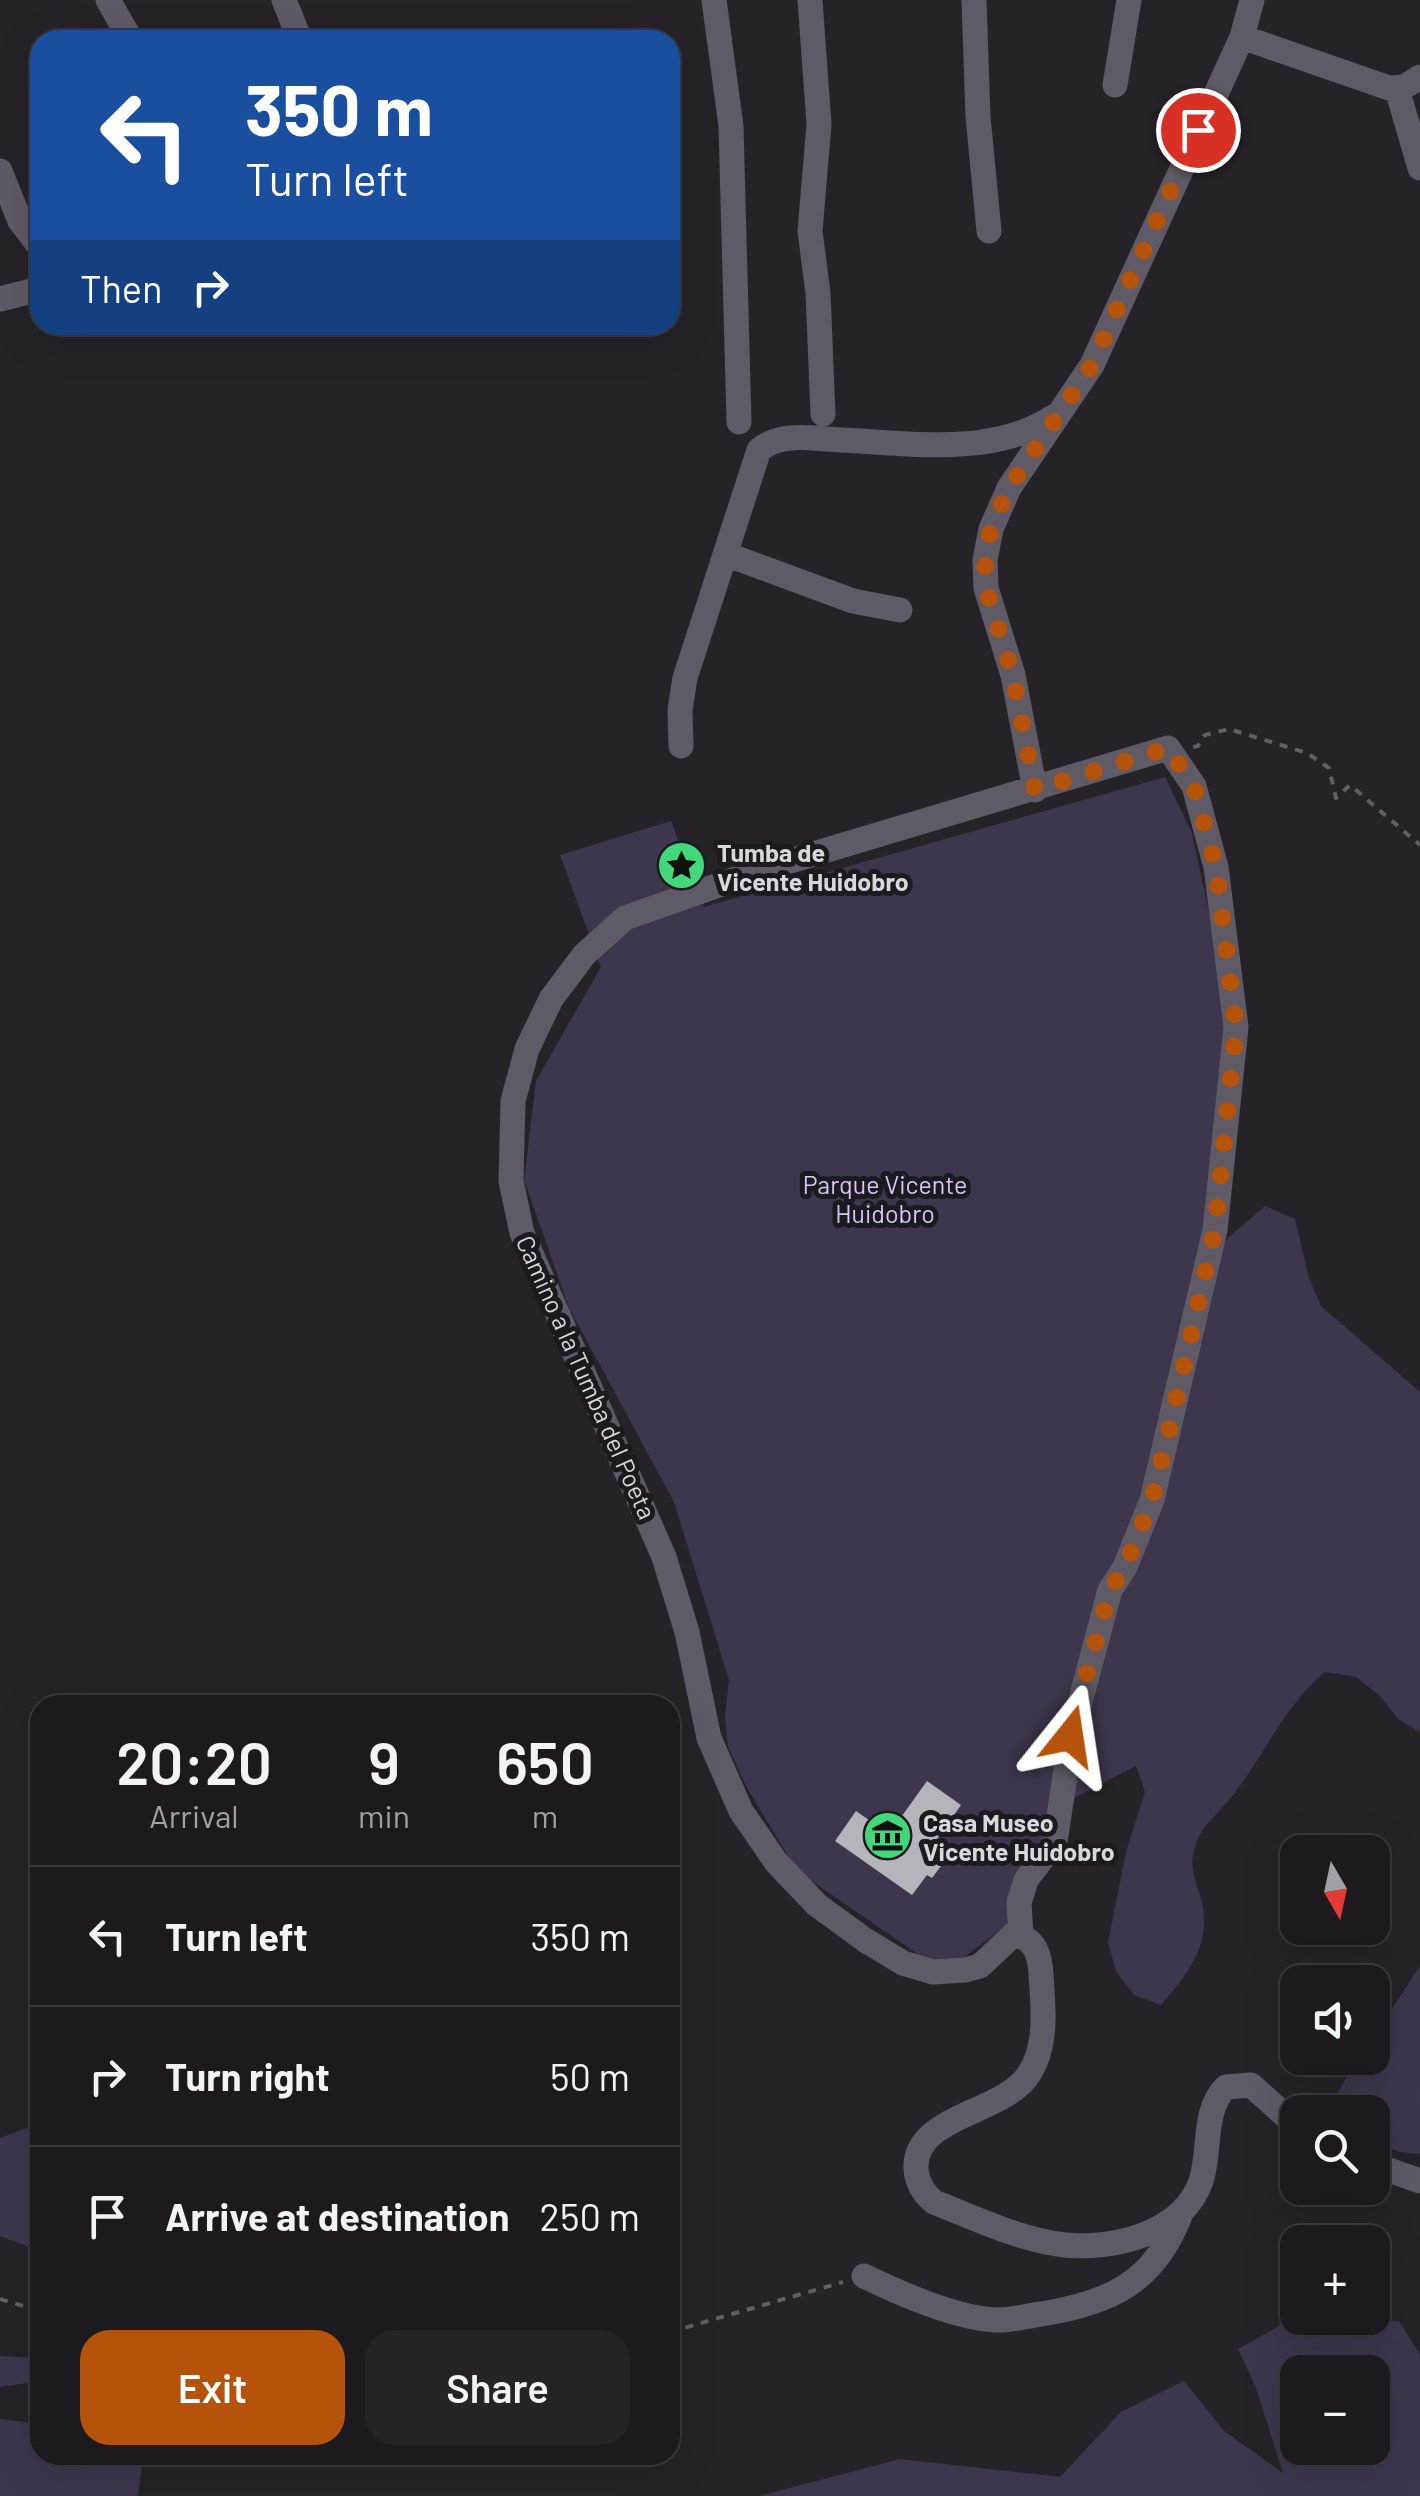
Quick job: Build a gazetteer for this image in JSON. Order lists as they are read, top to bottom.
{
  "streets": {
    "street": ["Camino a la Tumba del Poeta"]
  },
  "parks": ["Parque Vicente Huidobro"],
  "places": {
    "place": ["Tumba de Vicente Huidobro"],
    "museum": ["Casa Museo Vicente Huidobro"]
  },
  "north": "bottom",
  "page": {
    "turn": ["350 m", "Turn left"],
    "then": "Then",
    "eta": [
      "20:20",
      "Arrival",
      "9",
      "min",
      "650",
      "m"
    ],
    "map_buttons": ["+", "−"],
    "list": [
      {
        "name": "Turn left",
        "value": "350 m"
      },
      {
        "name": "Turn right",
        "value": "50 m"
      },
      {
        "name": "Arrive at destination",
        "value": "250 m"
      }
    ],
    "buttons": ["Exit", "Share"]
  }
}
